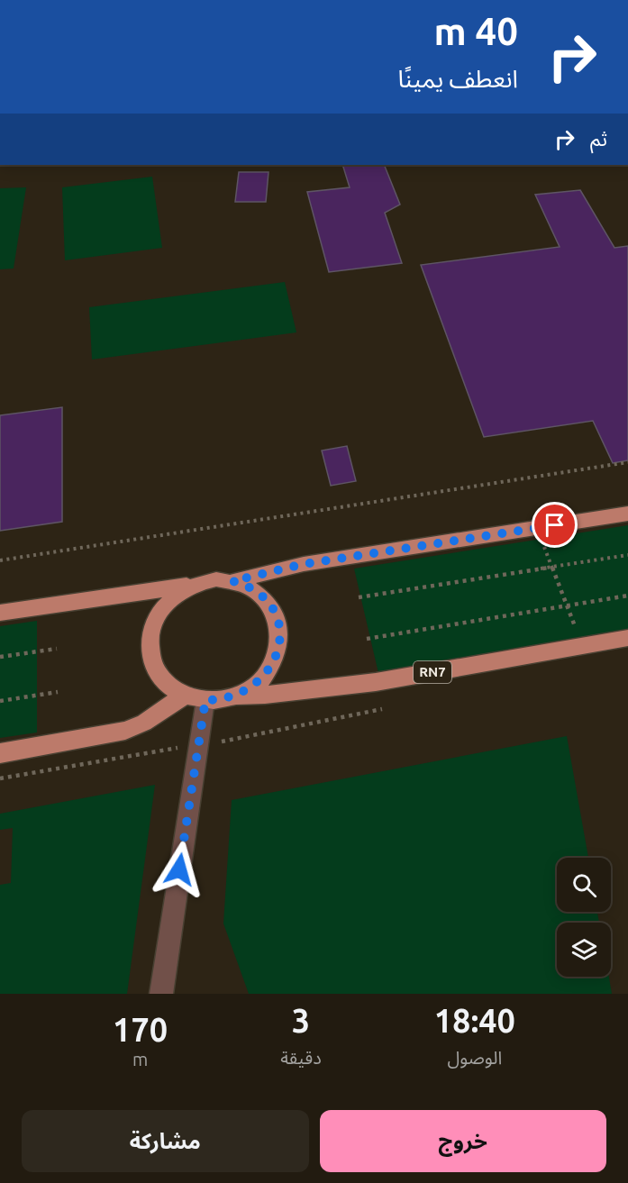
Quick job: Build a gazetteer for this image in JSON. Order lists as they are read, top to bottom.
{
  "streets": {
    "main road": ["RN7"]
  },
  "page": {
    "turn": ["40 m", "انعطف يمينًا"],
    "then": "ثم",
    "eta": [
      "18:40",
      "الوصول",
      "3",
      "دقيقة",
      "170",
      "m"
    ],
    "buttons": ["خروج", "مشاركة"]
  }
}
